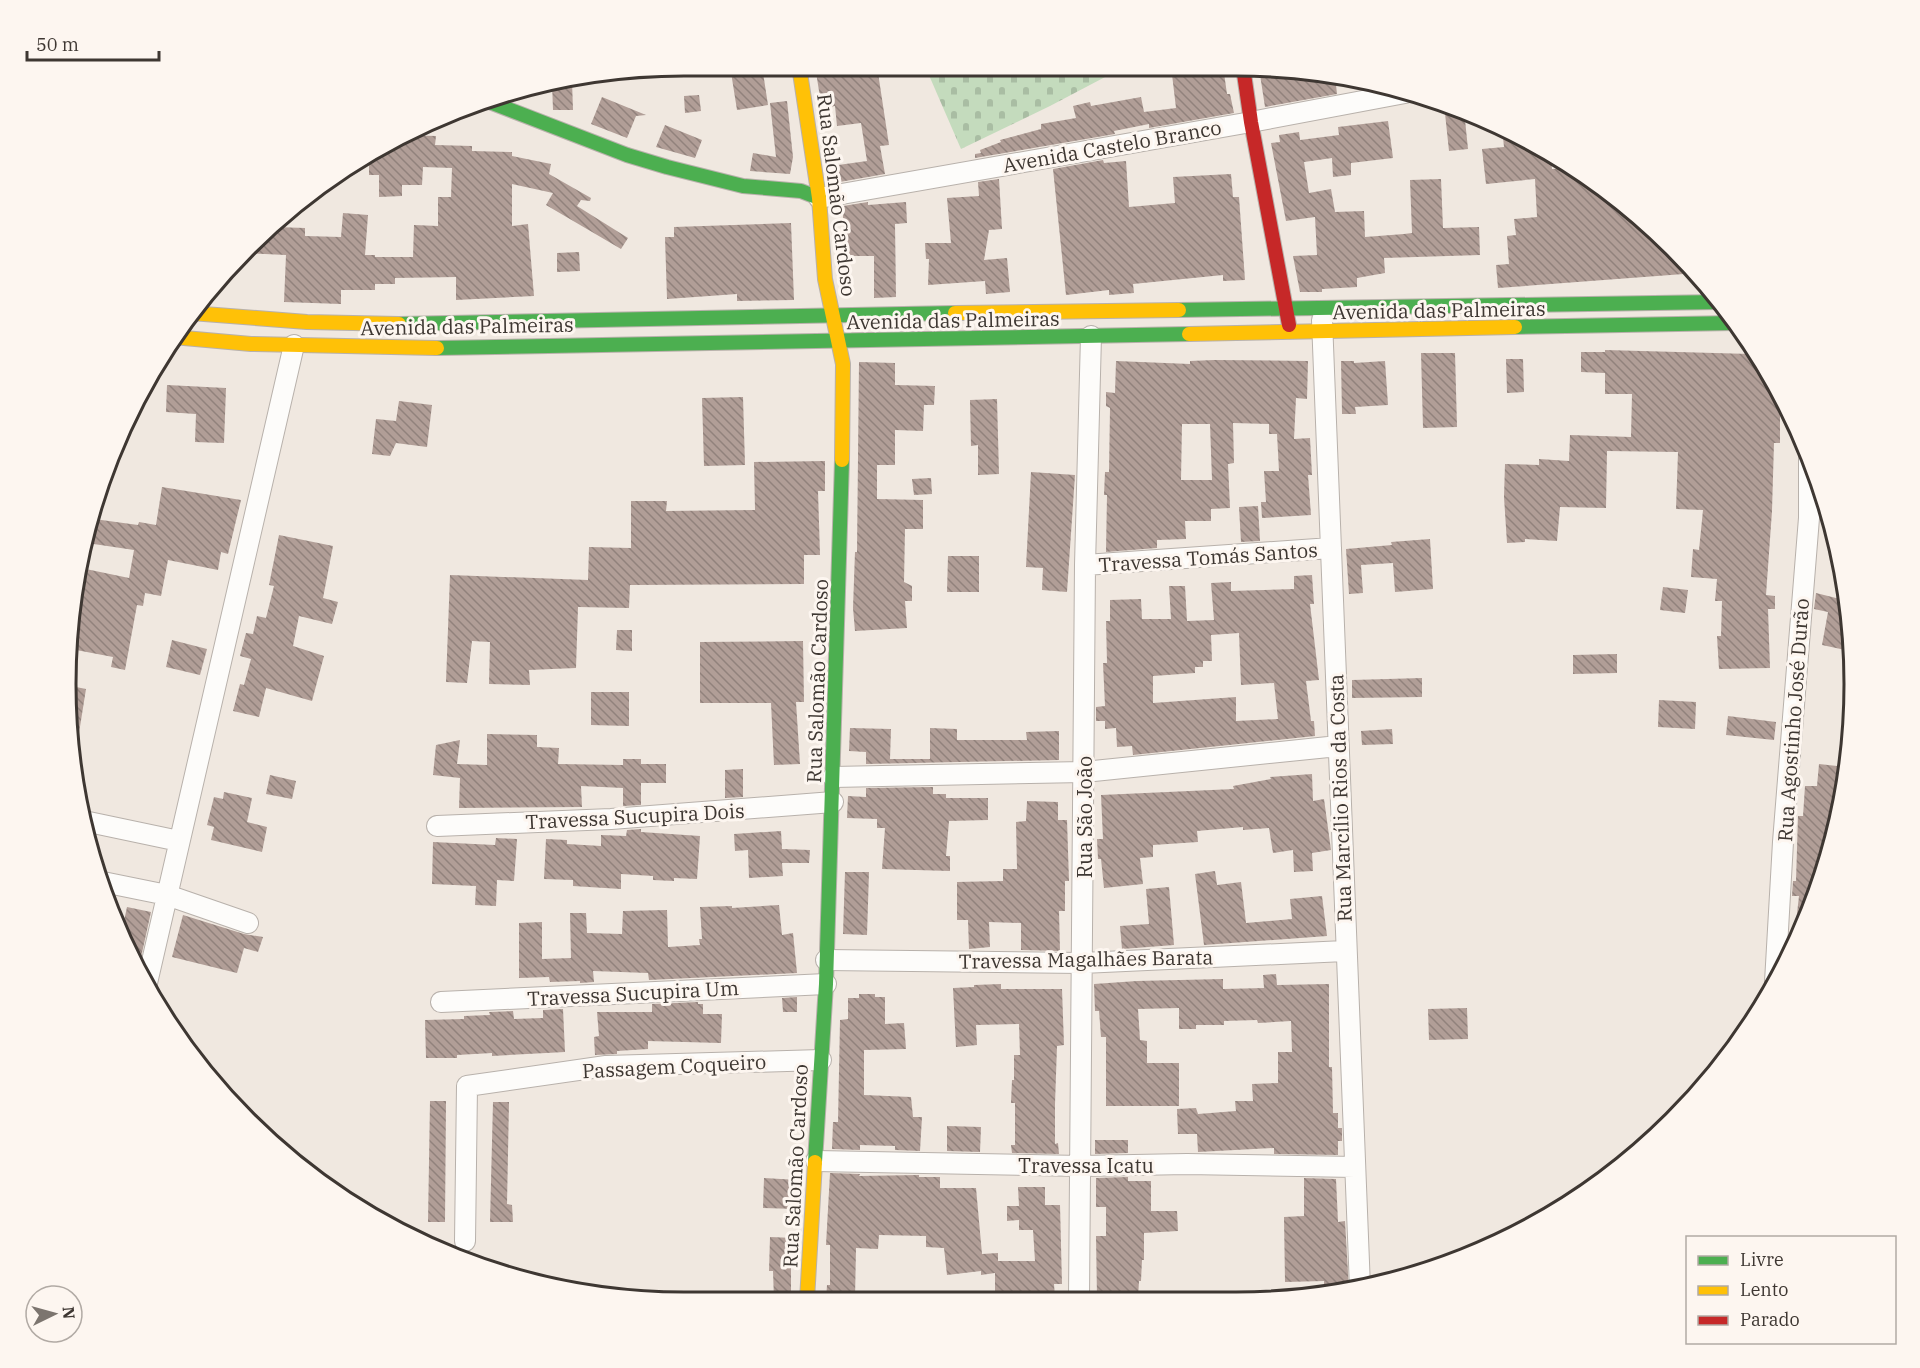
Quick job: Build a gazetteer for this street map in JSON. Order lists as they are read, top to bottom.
{
  "streets": {
    "main road": ["Rua Salomão Cardoso", "Avenida das Palmeiras"],
    "street": [
      "Avenida Castelo Branco",
      "Travessa Tomás Santos",
      "Rua Agostinho José Durão",
      "Rua Marcílio Rios da Costa",
      "Travessa Sucupira Dois",
      "Rua São João",
      "Travessa Magalhães Barata",
      "Travessa Sucupira Um",
      "Passagem Coqueiro",
      "Travessa Icatu"
    ]
  },
  "crossings": [
    ["Avenida Castelo Branco", "Rua Salomão Cardoso"],
    ["Rua Salomão Cardoso", "Avenida das Palmeiras"],
    ["Rua Salomão Cardoso", "Travessa Sucupira Dois"],
    ["Rua Salomão Cardoso", "Travessa Magalhães Barata"],
    ["Rua Salomão Cardoso", "Travessa Sucupira Um"],
    ["Rua Salomão Cardoso", "Passagem Coqueiro"],
    ["Rua Salomão Cardoso", "Travessa Icatu"],
    ["Avenida das Palmeiras", "Rua Marcílio Rios da Costa"],
    ["Avenida das Palmeiras", "Rua São João"],
    ["Travessa Tomás Santos", "Rua Marcílio Rios da Costa"],
    ["Travessa Tomás Santos", "Rua São João"],
    ["Rua Marcílio Rios da Costa", "Travessa Magalhães Barata"],
    ["Rua Marcílio Rios da Costa", "Travessa Icatu"],
    ["Rua São João", "Travessa Magalhães Barata"],
    ["Rua São João", "Travessa Icatu"]
  ],
  "legend": ["Livre", "Lento", "Parado"],
  "scale_bar": "50 m",
  "north": "right"
}
